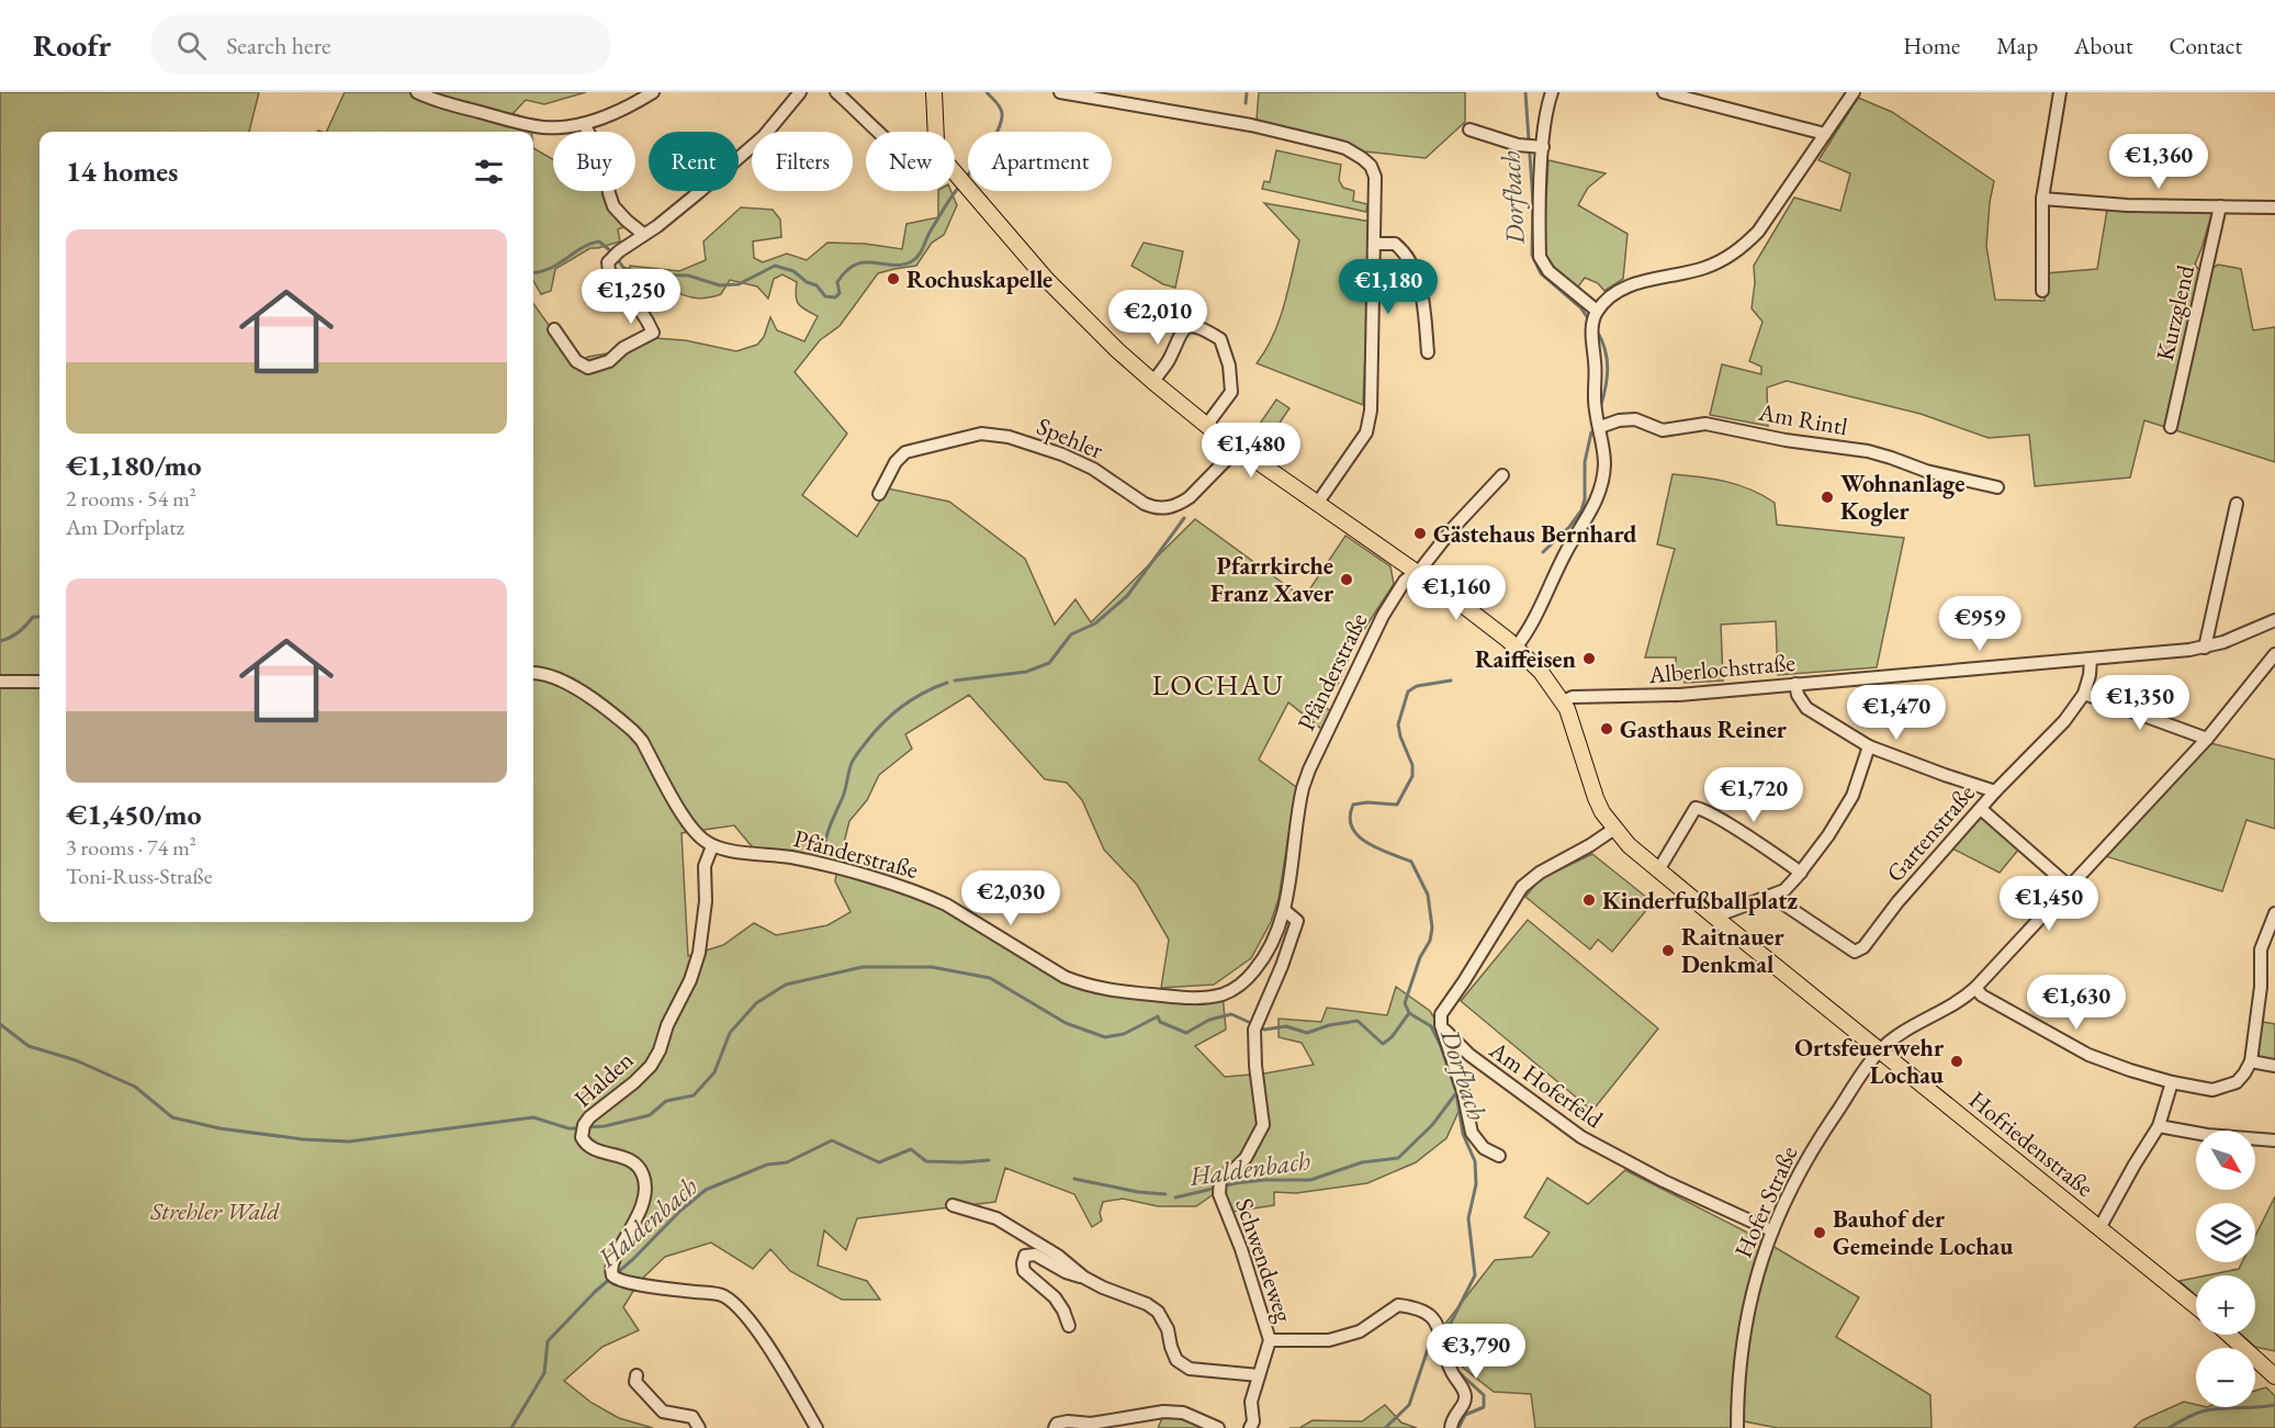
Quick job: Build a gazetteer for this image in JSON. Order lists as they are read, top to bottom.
{
  "streets": {
    "main road": ["Hofriedenstraße"],
    "street": [
      "Kurzglend",
      "Am Rintl",
      "Spehler",
      "Alberlochstraße",
      "Pfänderstraße",
      "Gartenstraße",
      "Halden",
      "Am Hoferfeld",
      "Hofer Straße",
      "Schwendeweg"
    ]
  },
  "crossings": [
    ["Spehler", "Hofriedenstraße"],
    ["Alberlochstraße", "Gartenstraße"],
    ["Alberlochstraße", "Hofriedenstraße"],
    ["Pfänderstraße", "Halden"],
    ["Pfänderstraße", "Hofriedenstraße"],
    ["Pfänderstraße", "Schwendeweg"],
    ["Am Hoferfeld", "Hofer Straße"],
    ["Hofriedenstraße", "Hofer Straße"]
  ],
  "districts": ["LOCHAU"],
  "water": ["Dorfbach", "Haldenbach"],
  "parks": ["Strehler Wald"],
  "places": [
    "Rochuskapelle",
    "Wohnanlage Kogler",
    "Gästehaus Bernhard",
    "Pfarrkirche Franz Xaver",
    "Raiffeisen",
    "Gasthaus Reiner",
    "Kinderfußballplatz",
    "Raitnauer Denkmal",
    "Ortsfeuerwehr Lochau",
    "Bauhof der Gemeinde Lochau"
  ],
  "north": "bottom right",
  "page": {
    "header": "Roofr",
    "search": "Search here",
    "nav": [
      "Home",
      "Map",
      "About",
      "Contact"
    ],
    "chip": [
      "Buy",
      "Rent",
      "Filters",
      "New",
      "Apartment"
    ],
    "heading": "14 homes",
    "price": [
      "€1,360",
      "€1,180",
      "€1,250",
      "€2,010",
      "€1,480",
      "€1,160",
      "€959",
      "€1,350",
      "€1,470",
      "€1,720",
      "€2,030",
      "€1,450",
      "€1,630",
      "€3,790"
    ],
    "list": [
      {
        "name": "€1,180/mo",
        "note": "2 rooms · 54 m² · Am Dorfplatz"
      },
      {
        "name": "€1,450/mo",
        "note": "3 rooms · 74 m² · Toni-Russ-Straße"
      }
    ],
    "map_buttons": ["+", "−"]
  }
}
